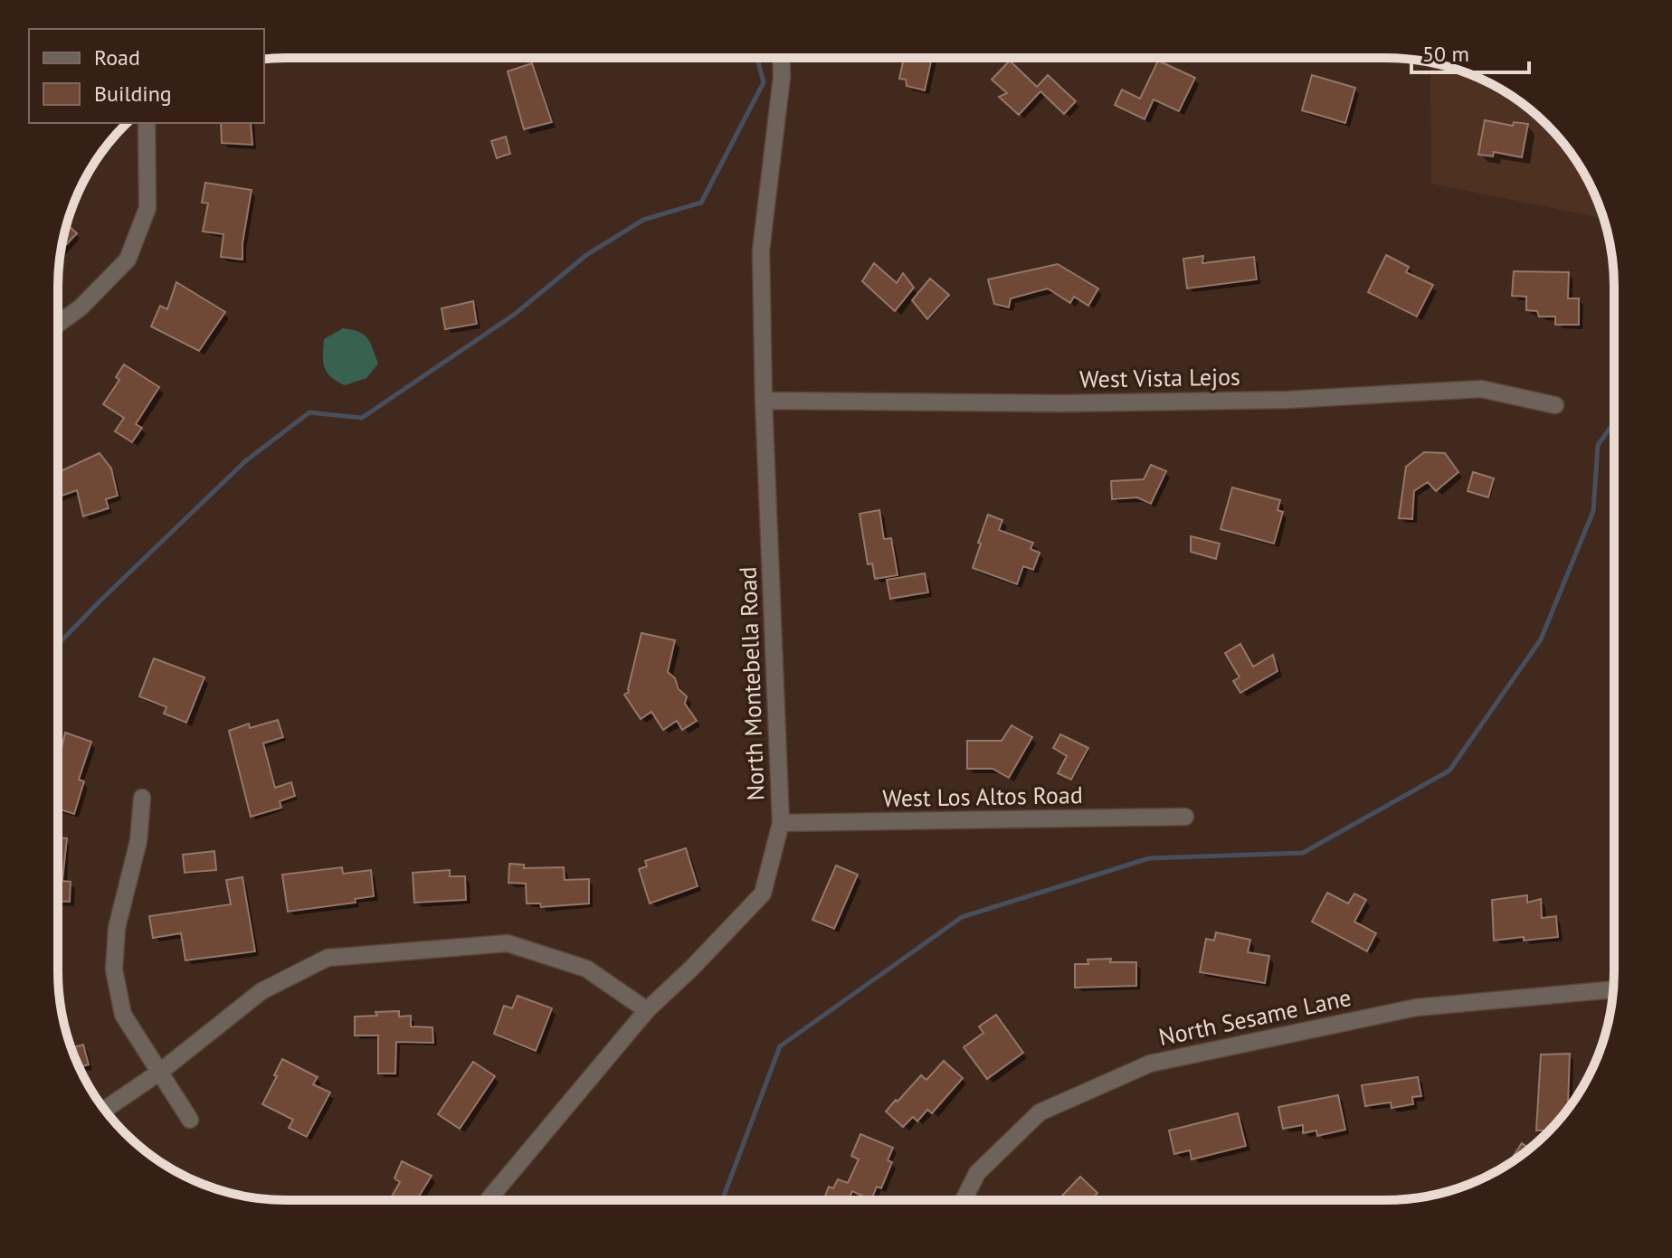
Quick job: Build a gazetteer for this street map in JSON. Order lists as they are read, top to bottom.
{
  "streets": {
    "street": [
      "West Vista Lejos",
      "North Montebella Road",
      "West Los Altos Road",
      "North Sesame Lane"
    ]
  },
  "crossings": [
    ["West Vista Lejos", "North Montebella Road"],
    ["North Montebella Road", "West Los Altos Road"]
  ],
  "legend": ["Road", "Building"],
  "scale_bar": "50 m"
}
